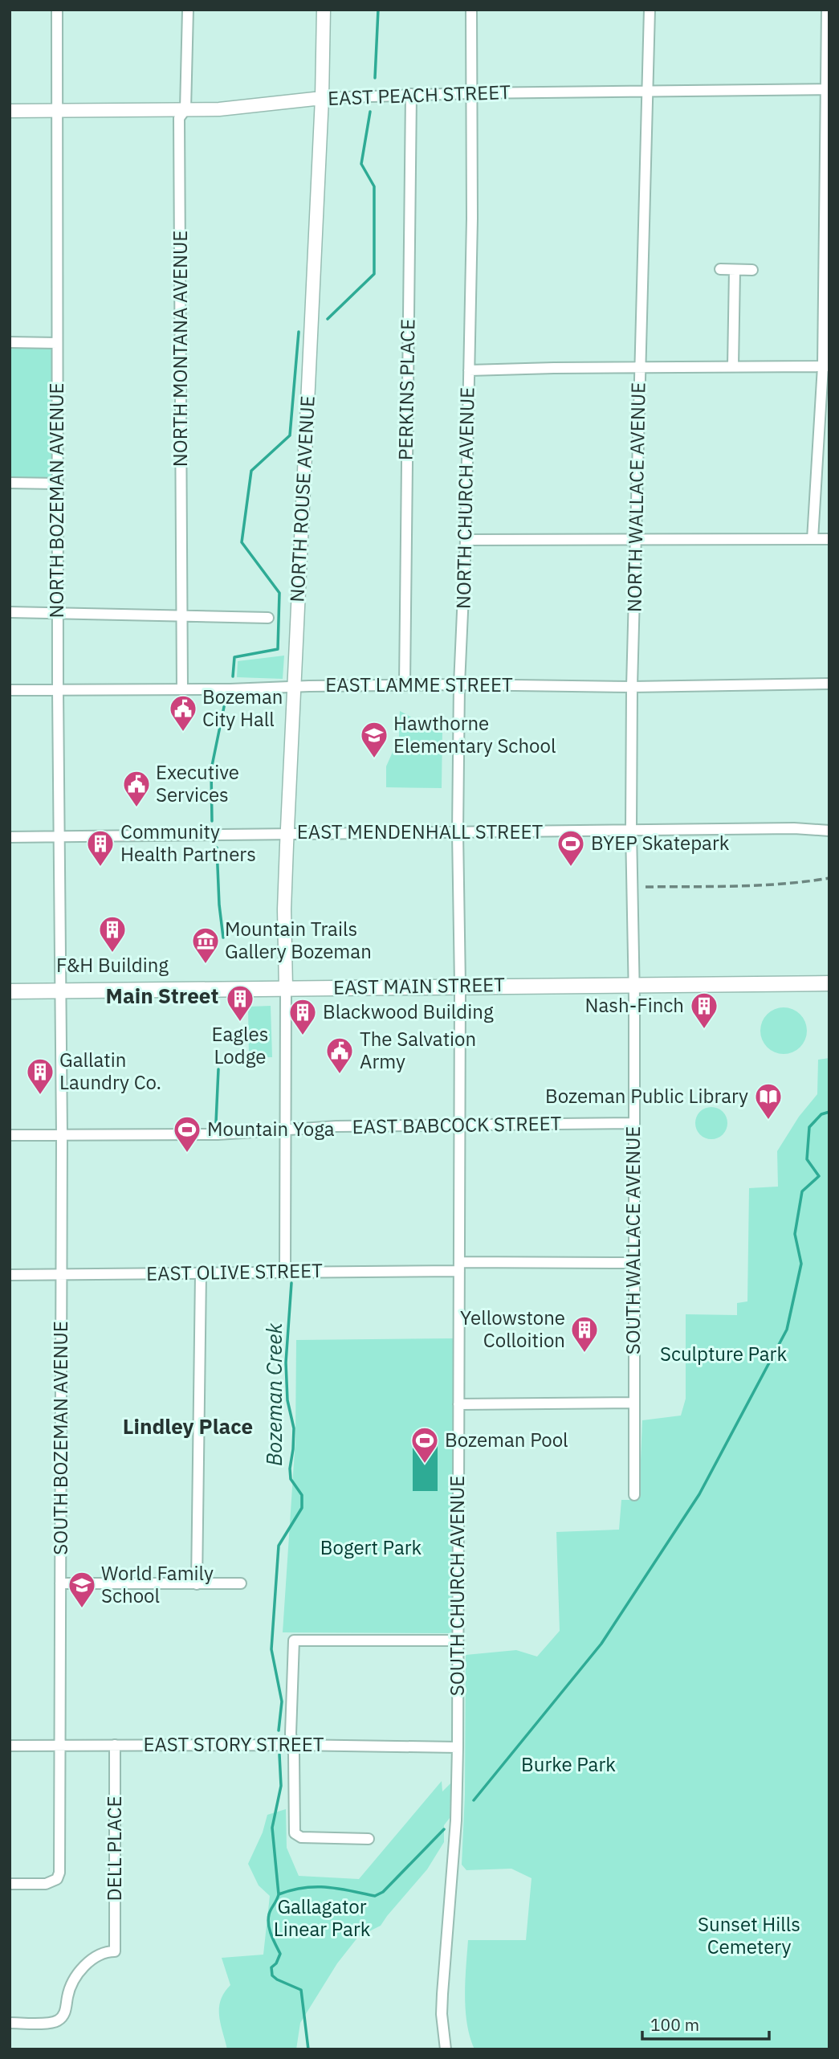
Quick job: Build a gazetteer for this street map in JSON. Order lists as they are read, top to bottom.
{
  "streets": {
    "highway": ["EAST MAIN STREET"],
    "main road": ["EAST PEACH STREET", "NORTH ROUSE AVENUE"],
    "street": [
      "NORTH MONTANA AVENUE",
      "PERKINS PLACE",
      "NORTH WALLACE AVENUE",
      "NORTH CHURCH AVENUE",
      "NORTH BOZEMAN AVENUE",
      "EAST LAMME STREET",
      "EAST MENDENHALL STREET",
      "EAST BABCOCK STREET",
      "SOUTH WALLACE AVENUE",
      "EAST OLIVE STREET",
      "SOUTH BOZEMAN AVENUE",
      "SOUTH CHURCH AVENUE",
      "EAST STORY STREET",
      "DELL PLACE"
    ]
  },
  "crossings": [
    ["EAST PEACH STREET", "NORTH MONTANA AVENUE"],
    ["EAST PEACH STREET", "PERKINS PLACE"],
    ["EAST PEACH STREET", "NORTH WALLACE AVENUE"],
    ["EAST PEACH STREET", "NORTH CHURCH AVENUE"],
    ["EAST PEACH STREET", "NORTH ROUSE AVENUE"],
    ["EAST PEACH STREET", "NORTH BOZEMAN AVENUE"],
    ["NORTH MONTANA AVENUE", "EAST LAMME STREET"],
    ["PERKINS PLACE", "EAST LAMME STREET"],
    ["NORTH WALLACE AVENUE", "EAST LAMME STREET"],
    ["NORTH WALLACE AVENUE", "EAST MENDENHALL STREET"],
    ["NORTH WALLACE AVENUE", "EAST MAIN STREET"],
    ["NORTH WALLACE AVENUE", "SOUTH WALLACE AVENUE"],
    ["NORTH CHURCH AVENUE", "EAST LAMME STREET"],
    ["NORTH CHURCH AVENUE", "EAST MENDENHALL STREET"],
    ["NORTH CHURCH AVENUE", "EAST MAIN STREET"],
    ["NORTH CHURCH AVENUE", "SOUTH CHURCH AVENUE"],
    ["NORTH ROUSE AVENUE", "EAST LAMME STREET"],
    ["NORTH ROUSE AVENUE", "EAST MENDENHALL STREET"],
    ["NORTH ROUSE AVENUE", "EAST MAIN STREET"],
    ["NORTH BOZEMAN AVENUE", "EAST LAMME STREET"],
    ["NORTH BOZEMAN AVENUE", "EAST MENDENHALL STREET"],
    ["NORTH BOZEMAN AVENUE", "EAST MAIN STREET"],
    ["NORTH BOZEMAN AVENUE", "SOUTH BOZEMAN AVENUE"],
    ["EAST MAIN STREET", "SOUTH WALLACE AVENUE"],
    ["EAST MAIN STREET", "SOUTH BOZEMAN AVENUE"],
    ["EAST MAIN STREET", "SOUTH CHURCH AVENUE"],
    ["EAST BABCOCK STREET", "SOUTH WALLACE AVENUE"],
    ["EAST BABCOCK STREET", "SOUTH BOZEMAN AVENUE"],
    ["EAST BABCOCK STREET", "SOUTH CHURCH AVENUE"],
    ["SOUTH WALLACE AVENUE", "EAST OLIVE STREET"],
    ["EAST OLIVE STREET", "SOUTH BOZEMAN AVENUE"],
    ["EAST OLIVE STREET", "SOUTH CHURCH AVENUE"],
    ["SOUTH BOZEMAN AVENUE", "EAST STORY STREET"],
    ["SOUTH CHURCH AVENUE", "EAST STORY STREET"],
    ["EAST STORY STREET", "DELL PLACE"]
  ],
  "districts": ["Main Street", "Lindley Place"],
  "water": ["Bozeman Creek"],
  "parks": [
    "Sculpture Park",
    "Bogert Park",
    "Burke Park",
    "Gallagator Linear Park",
    "Sunset Hills Cemetery"
  ],
  "places": {
    "public building": ["Bozeman City Hall", "Executive Services", "The Salvation Army"],
    "school or university": ["Hawthorne Elementary School", "World Family School"],
    "building": [
      "Community Health Partners",
      "F&H Building",
      "Eagles Lodge",
      "Nash-Finch",
      "Blackwood Building",
      "Gallatin Laundry Co.",
      "Yellowstone Colloition"
    ],
    "sports": ["BYEP Skatepark", "Mountain Yoga", "Bozeman Pool"],
    "museum": ["Mountain Trails Gallery Bozeman"],
    "library": ["Bozeman Public Library"]
  },
  "scale_bar": "100 m"
}
